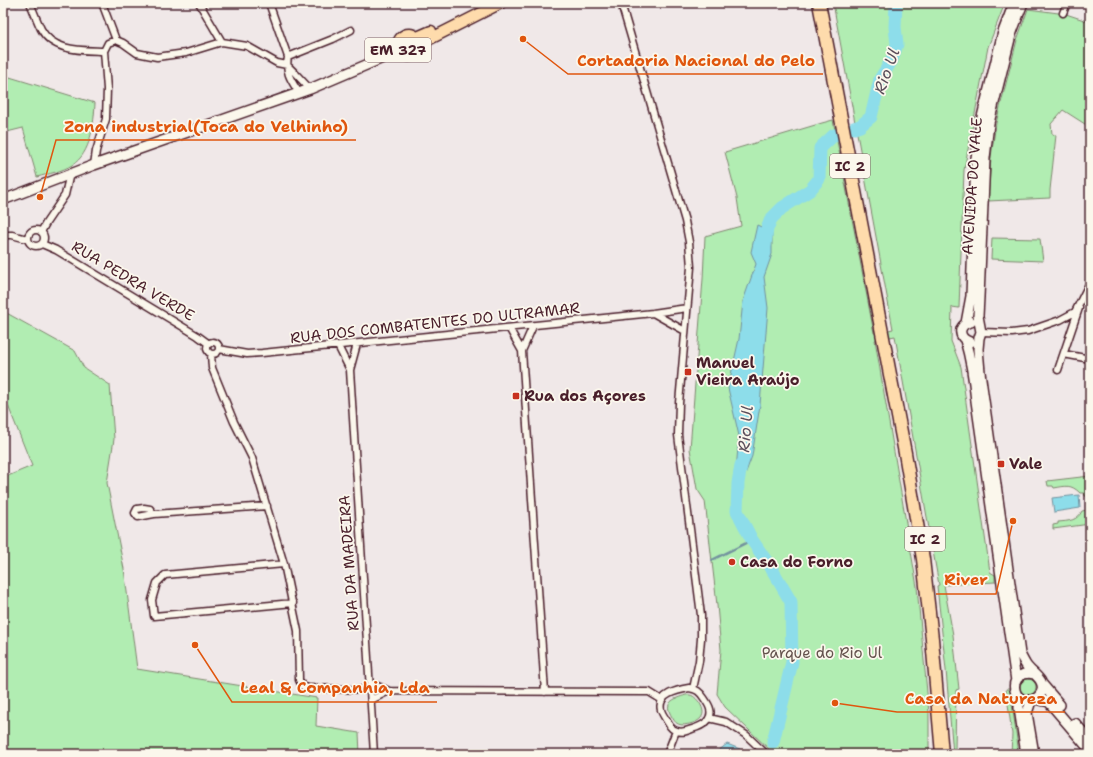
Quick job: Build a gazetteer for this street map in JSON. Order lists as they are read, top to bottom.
{
  "streets": {
    "highway": ["IC 2"],
    "main road": ["EM 327", "AVENIDA DO VALE"],
    "street": ["RUA PEDRA VERDE", "RUA DOS COMBATENTES DO ULTRAMAR", "RUA DA MADEIRA"]
  },
  "crossings": [
    ["RUA PEDRA VERDE", "RUA DOS COMBATENTES DO ULTRAMAR"],
    ["RUA DOS COMBATENTES DO ULTRAMAR", "RUA DA MADEIRA"]
  ],
  "water": ["Rio Ul"],
  "parks": ["Parque do Rio Ul"],
  "places": {
    "other": [
      "Cortadoria Nacional do Pelo",
      "Zona industrial(Toca do Velhinho)",
      "River",
      "Casa do Forno",
      "Leal & Companhia, Lda",
      "Casa da Natureza"
    ],
    "transit": ["Manuel Vieira Araújo", "Rua dos Açores", "Vale"]
  }
}
